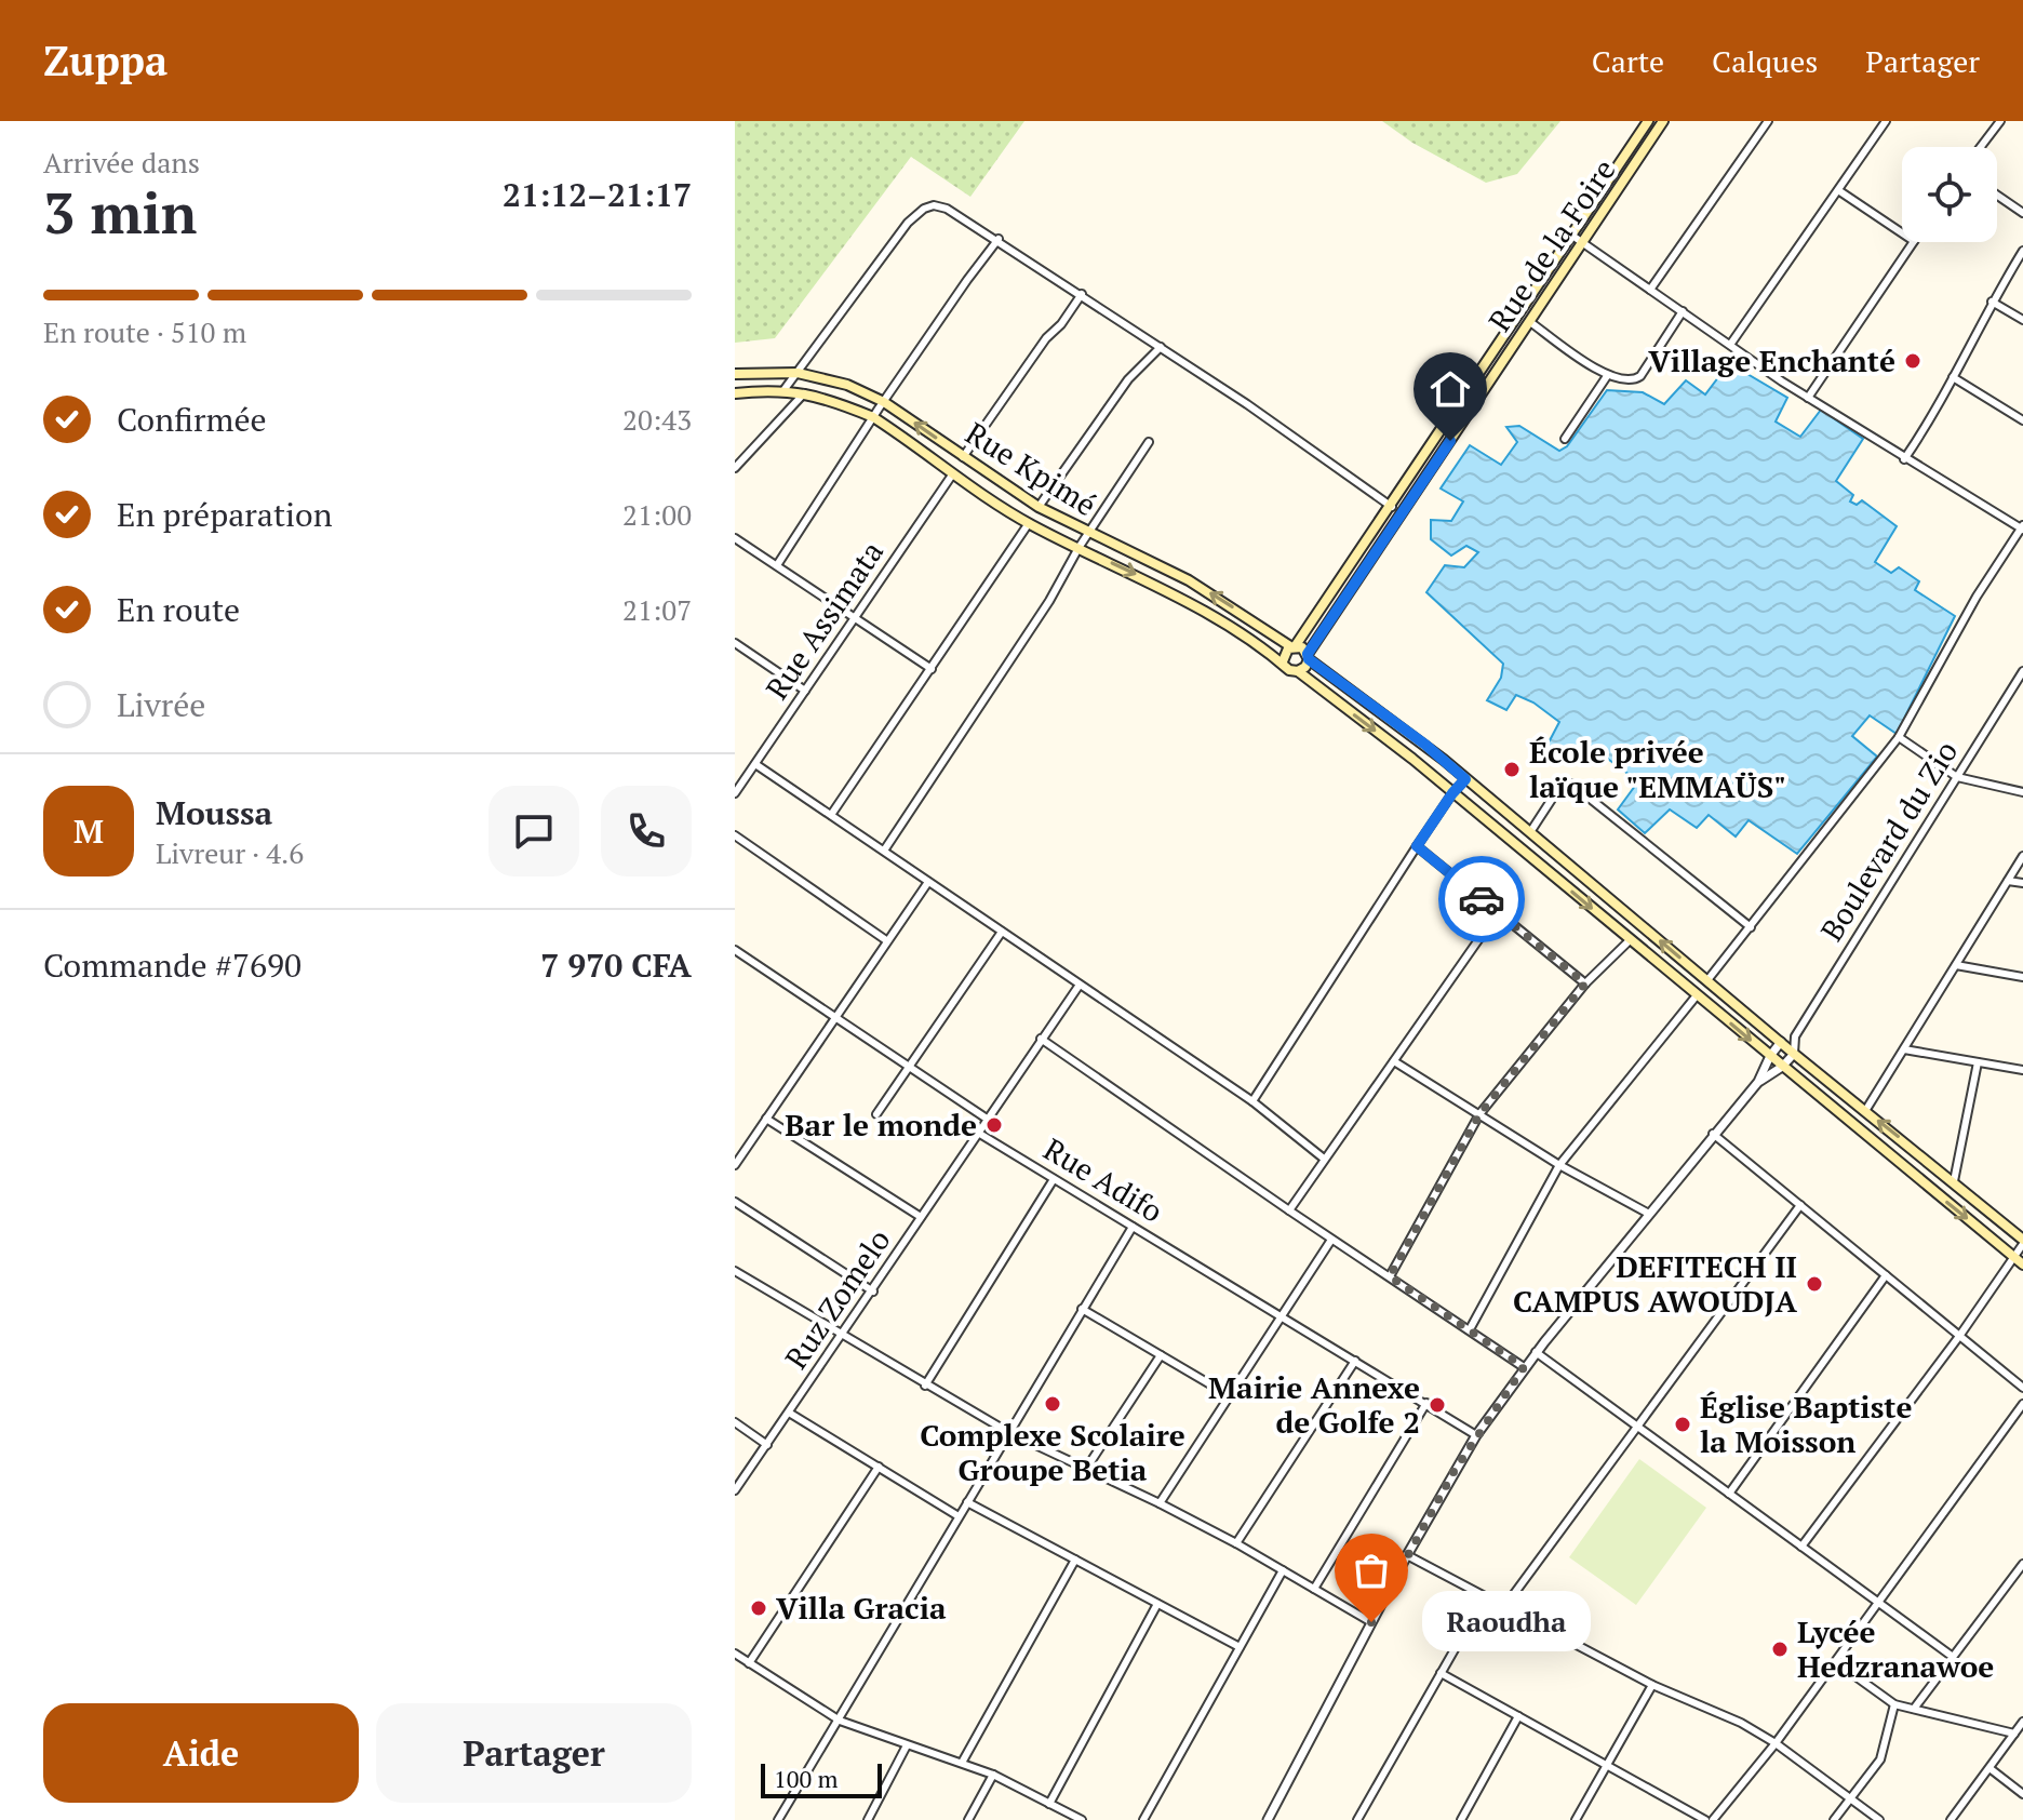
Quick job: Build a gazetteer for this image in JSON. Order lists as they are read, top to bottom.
{
  "streets": {
    "main road": ["Rue de la Foire", "Rue Kpimé"],
    "street": [
      "Rue Assimata",
      "Boulevard du Zio",
      "Rue Adifo",
      "Ruz Zomelo"
    ]
  },
  "crossings": [
    ["Rue de la Foire", "Rue Kpimé"],
    ["Rue Adifo", "Ruz Zomelo"]
  ],
  "places": [
    "Village Enchanté",
    "École privée laïque \"EMMAÜS\"",
    "Bar le monde",
    "DEFITECH II CAMPUS AWOUDJA",
    "Complexe Scolaire Groupe Betia",
    "Mairie Annexe de Golfe 2",
    "Église Baptiste la Moisson",
    "Villa Gracia",
    "Raoudha",
    "Lycée Hedzranawoe"
  ],
  "scale_bar": "100 m",
  "page": {
    "header": "Zuppa",
    "nav": ["Carte", "Calques", "Partager"],
    "heading": ["3 min", "Arrivée dans", "21:12–21:17"],
    "panel": [
      "Moussa",
      "Livreur · 4.6",
      "Commande #7690",
      "7 970 CFA"
    ],
    "bar": "En route · 510 m",
    "list": [
      ["Confirmée", "20:43"],
      ["En préparation", "21:00"],
      ["En route", "21:07"],
      "Livrée"
    ],
    "round": "M",
    "bubble": "Raoudha",
    "buttons": ["Aide", "Partager"],
    "scale": "100 m"
  }
}
